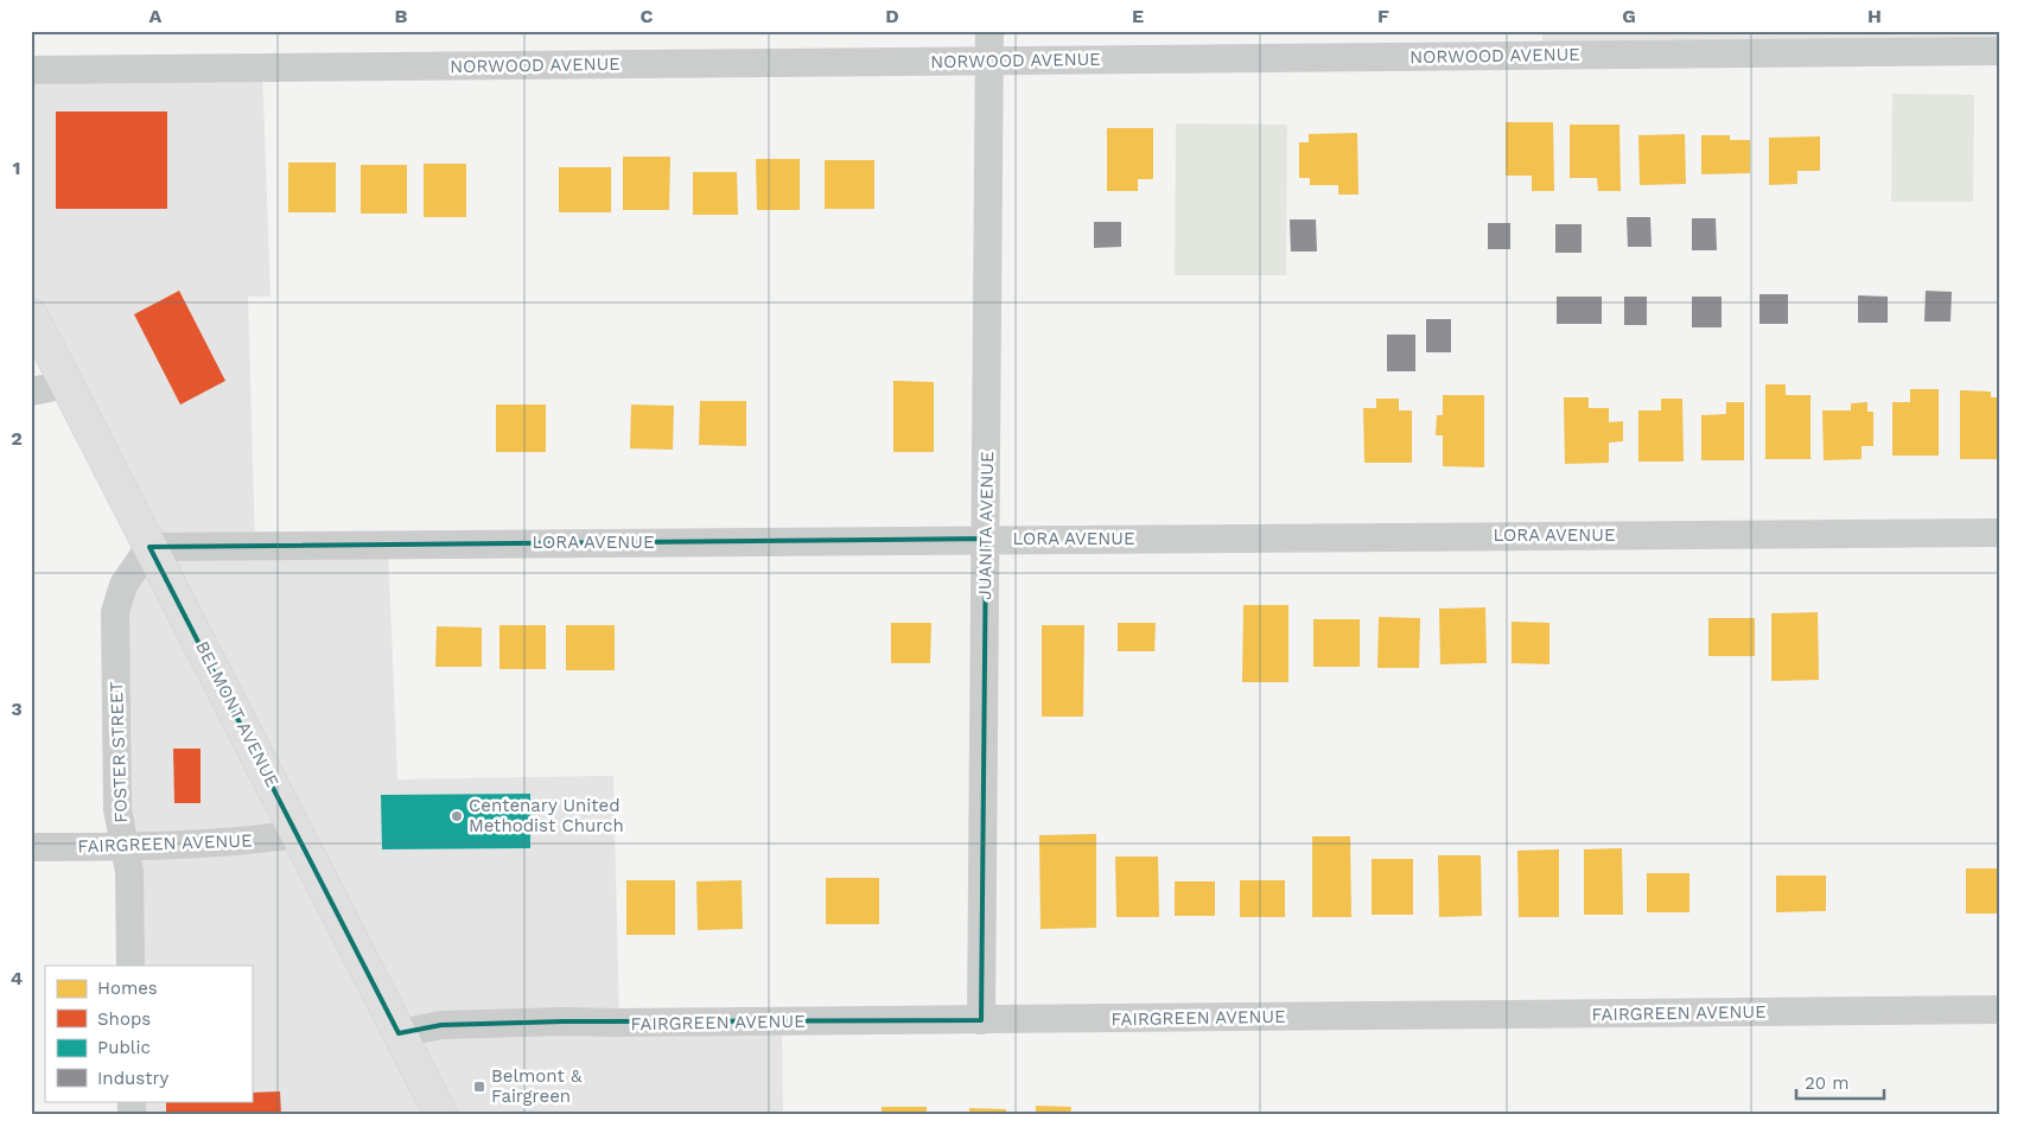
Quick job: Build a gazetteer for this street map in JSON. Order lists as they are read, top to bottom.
{
  "streets": {
    "main road": ["BELMONT AVENUE"],
    "street": [
      "NORWOOD AVENUE",
      "JUANITA AVENUE",
      "LORA AVENUE",
      "FOSTER STREET",
      "FAIRGREEN AVENUE"
    ]
  },
  "crossings": [
    ["NORWOOD AVENUE", "JUANITA AVENUE"],
    ["JUANITA AVENUE", "LORA AVENUE"],
    ["JUANITA AVENUE", "FAIRGREEN AVENUE"],
    ["LORA AVENUE", "BELMONT AVENUE"],
    ["LORA AVENUE", "FOSTER STREET"],
    ["BELMONT AVENUE", "FOSTER STREET"],
    ["BELMONT AVENUE", "FAIRGREEN AVENUE"],
    ["FOSTER STREET", "FAIRGREEN AVENUE"]
  ],
  "places": {
    "other": ["Centenary United Methodist Church"],
    "transit": ["Belmont & Fairgreen"]
  },
  "legend": [
    "Homes",
    "Shops",
    "Public",
    "Industry"
  ],
  "scale_bar": "20 m",
  "grid": {
    "columns": [
      "A",
      "B",
      "C",
      "D",
      "E",
      "F",
      "G",
      "H"
    ],
    "rows": [
      "1",
      "2",
      "3",
      "4"
    ]
  }
}
